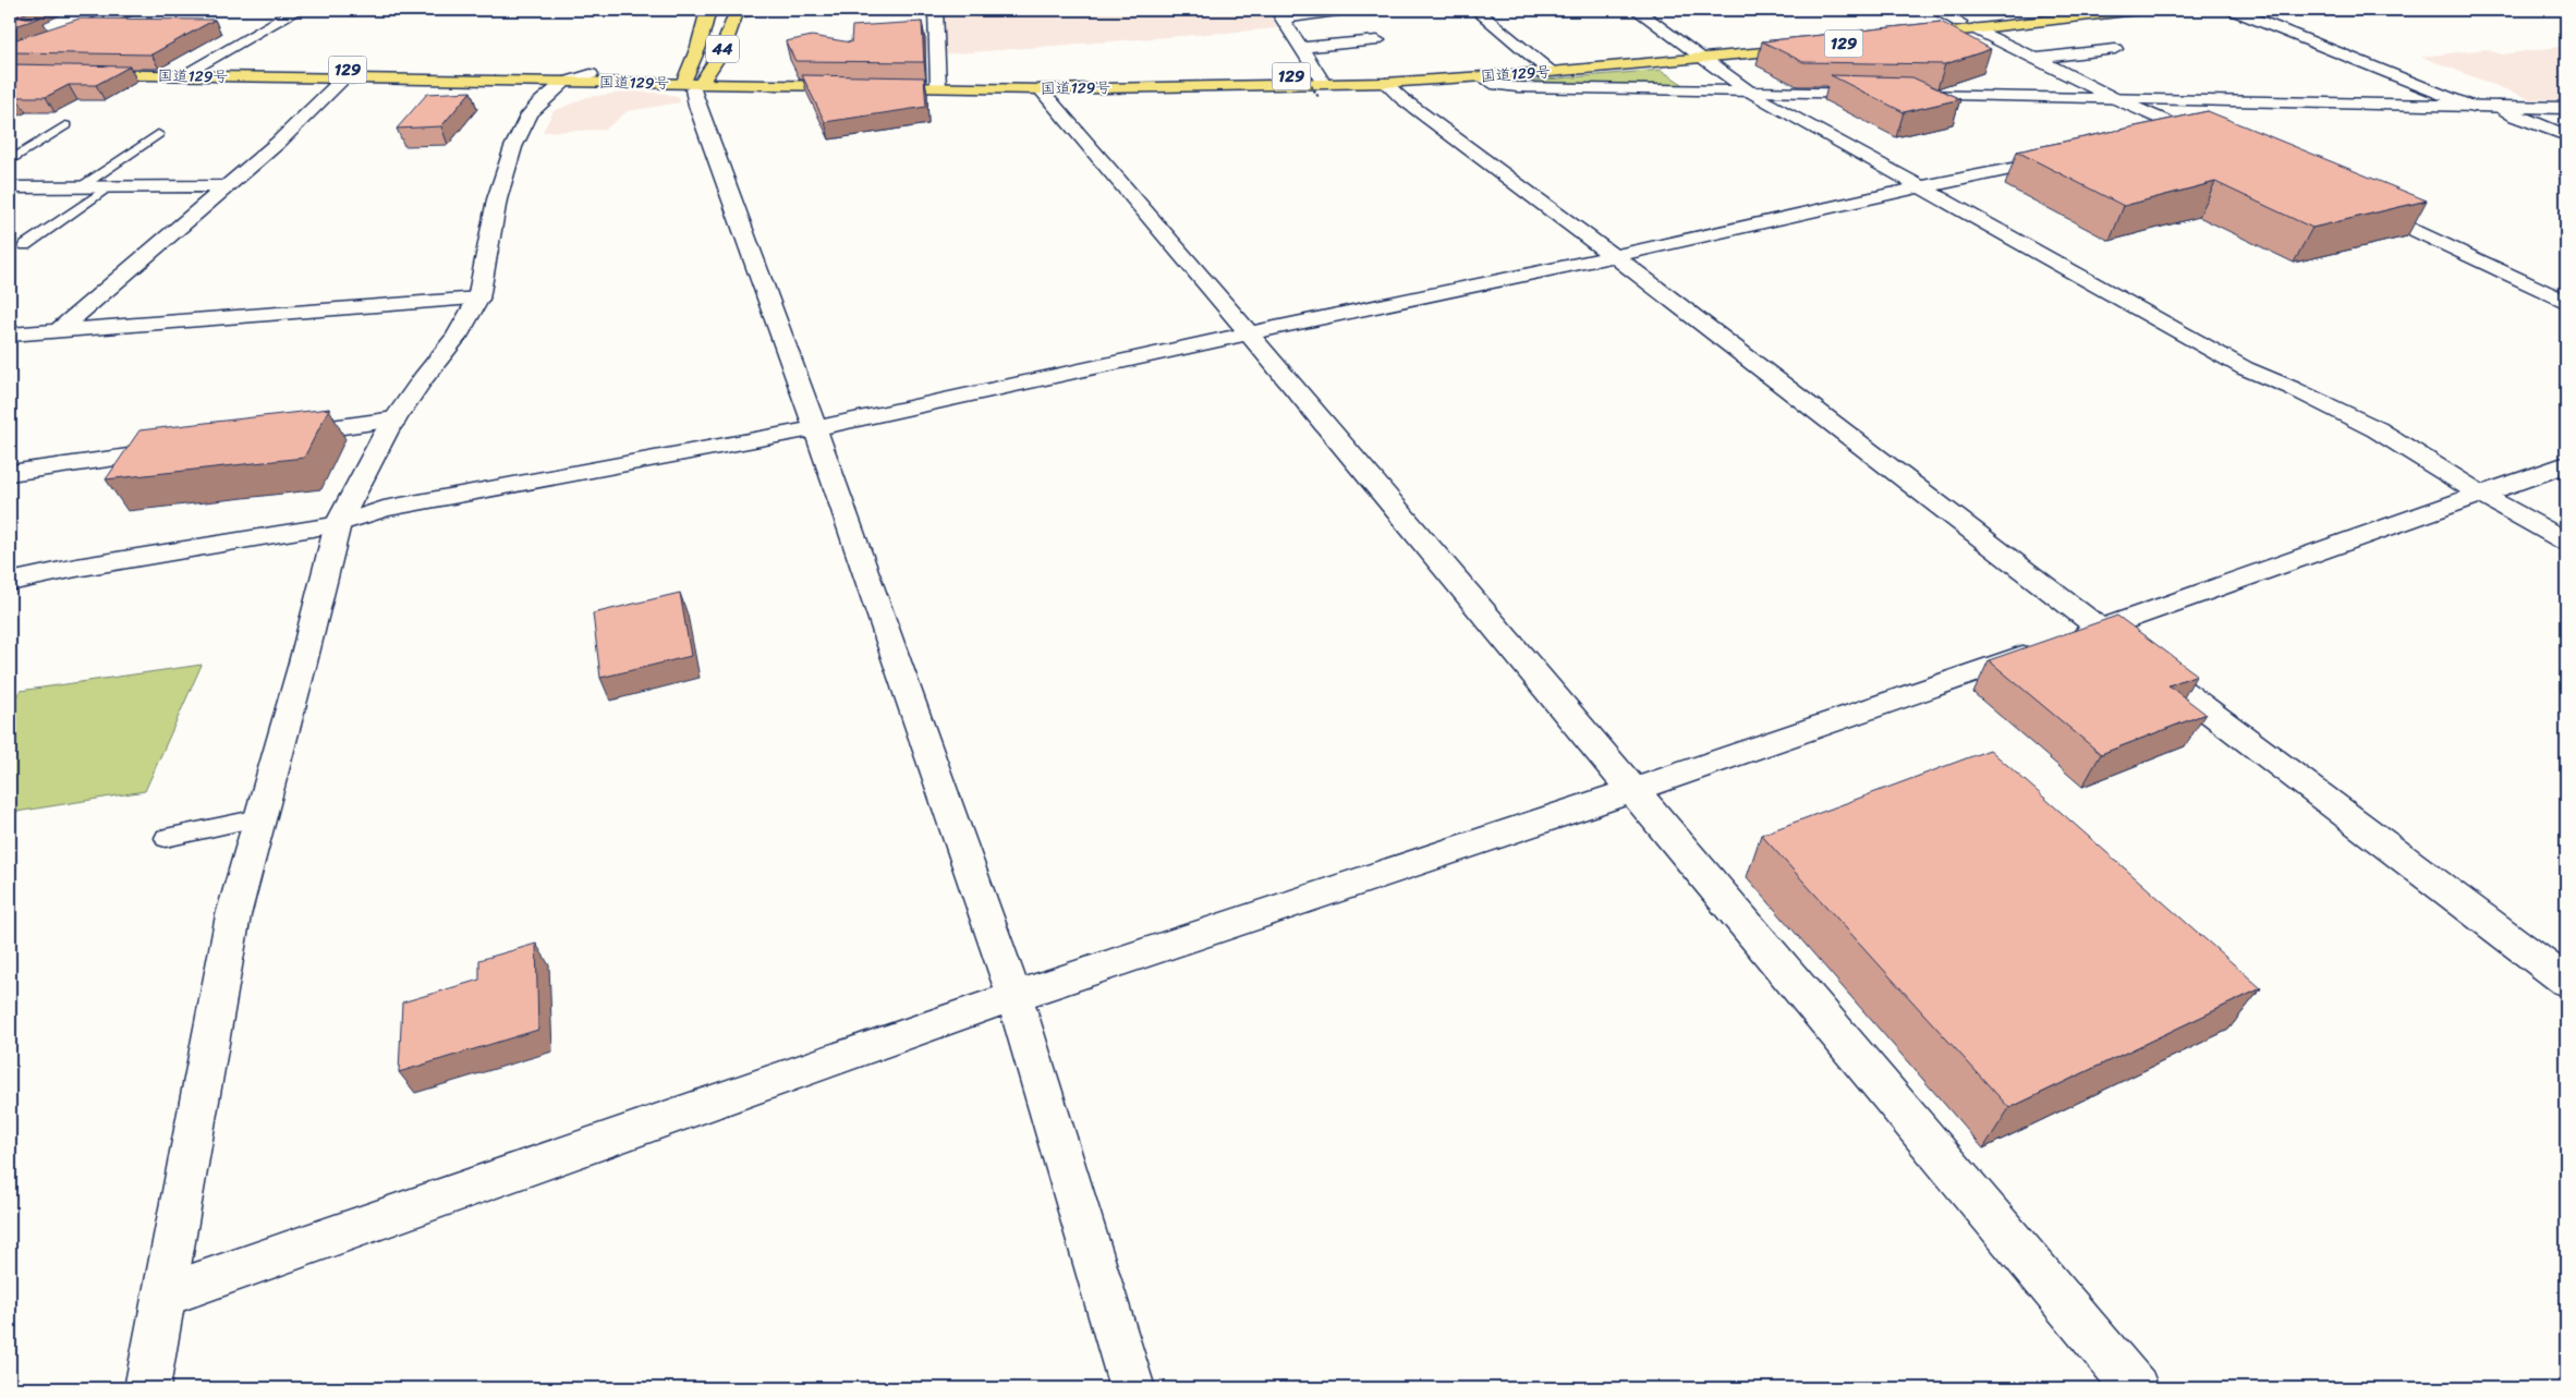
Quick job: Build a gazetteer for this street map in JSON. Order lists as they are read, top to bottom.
{
  "streets": {
    "main road": ["129", "44", "国道129号"]
  },
  "crossings": [
    ["44", "国道129号"]
  ]
}
